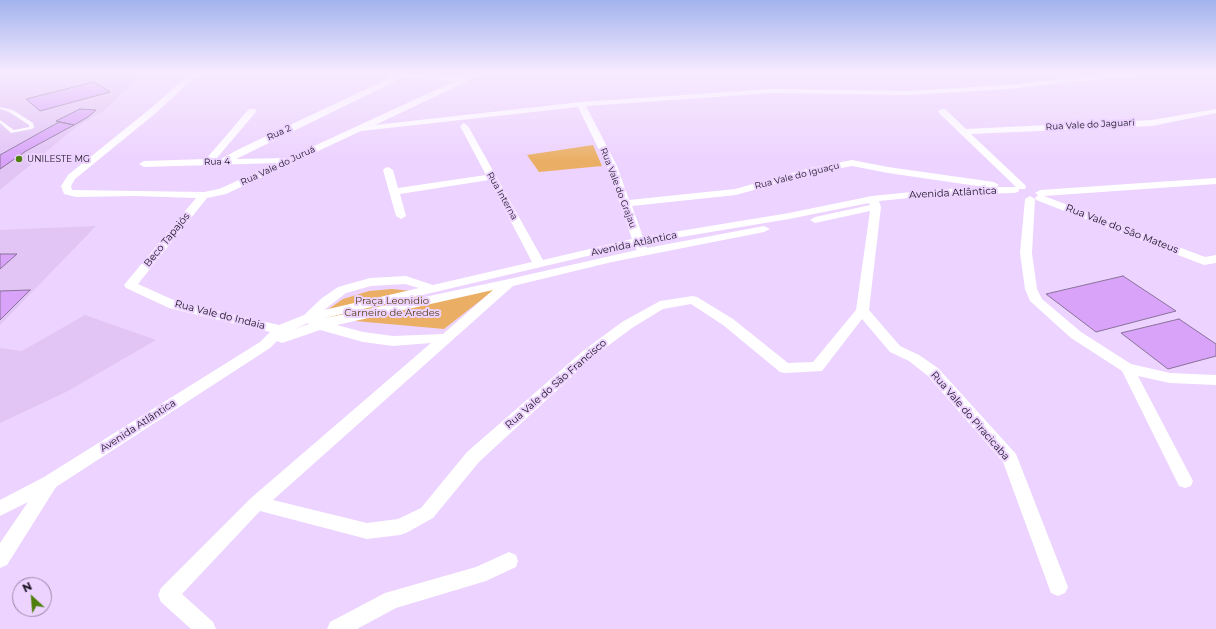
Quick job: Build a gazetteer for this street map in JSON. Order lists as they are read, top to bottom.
{
  "streets": {
    "street": [
      "Rua Vale do Jaguari",
      "Rua 2",
      "Rua 4",
      "Rua Vale do Juruá",
      "Rua Vale do Iguaçu",
      "Rua Vale do Grajau",
      "Avenida Atlântica",
      "Rua Interna",
      "Rua Vale do São Mateus",
      "Beco Tapajós",
      "Rua Vale do Indaia",
      "Rua Vale do São Francisco",
      "Rua Vale do Piracicaba"
    ]
  },
  "crossings": [
    ["Rua 2", "Rua 4"],
    ["Rua 4", "Rua Vale do Juruá"],
    ["Rua Vale do Juruá", "Beco Tapajós"],
    ["Rua Vale do Iguaçu", "Rua Vale do Grajau"],
    ["Rua Vale do Iguaçu", "Avenida Atlântica"],
    ["Rua Vale do Iguaçu", "Rua Vale do São Mateus"],
    ["Rua Vale do Grajau", "Avenida Atlântica"],
    ["Avenida Atlântica", "Rua Interna"],
    ["Avenida Atlântica", "Rua Vale do São Mateus"],
    ["Avenida Atlântica", "Rua Vale do Indaia"],
    ["Beco Tapajós", "Rua Vale do Indaia"],
    ["Rua Vale do São Francisco", "Rua Vale do Piracicaba"]
  ],
  "parks": ["Praça Leonidio Carneiro de Aredes"],
  "places": ["UNILESTE MG"],
  "north": "top left"
}
